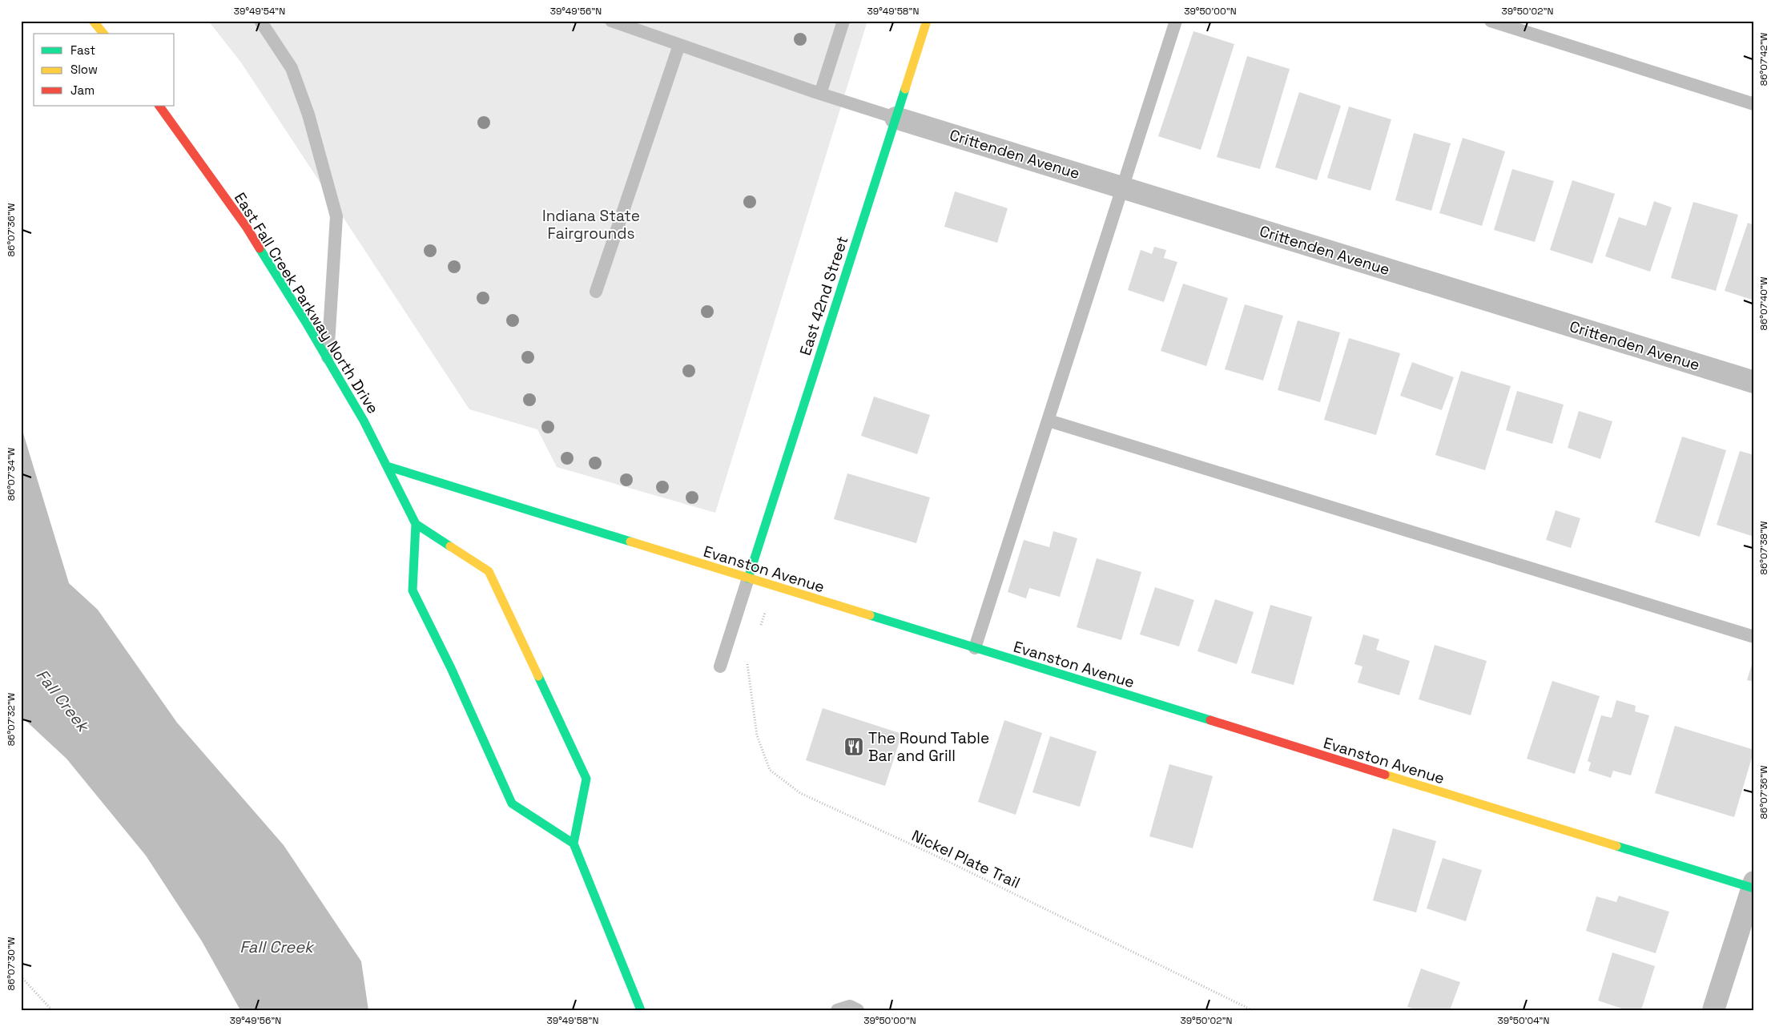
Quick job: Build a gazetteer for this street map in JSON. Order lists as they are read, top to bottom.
{
  "streets": {
    "street": [
      "Crittenden Avenue",
      "East 42nd Street",
      "East Fall Creek Parkway North Drive",
      "Evanston Avenue"
    ],
    "path": ["Nickel Plate Trail"]
  },
  "crossings": [
    ["Crittenden Avenue", "East 42nd Street"],
    ["East 42nd Street", "Evanston Avenue"],
    ["East Fall Creek Parkway North Drive", "Evanston Avenue"]
  ],
  "water": ["Fall Creek"],
  "parks": ["Indiana State Fairgrounds"],
  "places": {
    "restaurant": ["The Round Table Bar and Grill"]
  },
  "legend": ["Fast", "Slow", "Jam"],
  "coordinates": [
    "39°49'54\"N",
    "39°49'56\"N",
    "39°49'58\"N",
    "39°50'00\"N",
    "39°50'02\"N",
    "86°07'42\"W",
    "86°07'36\"W",
    "86°07'40\"W",
    "86°07'34\"W",
    "86°07'38\"W",
    "86°07'32\"W",
    "86°07'30\"W",
    "39°50'04\"N"
  ]
}
